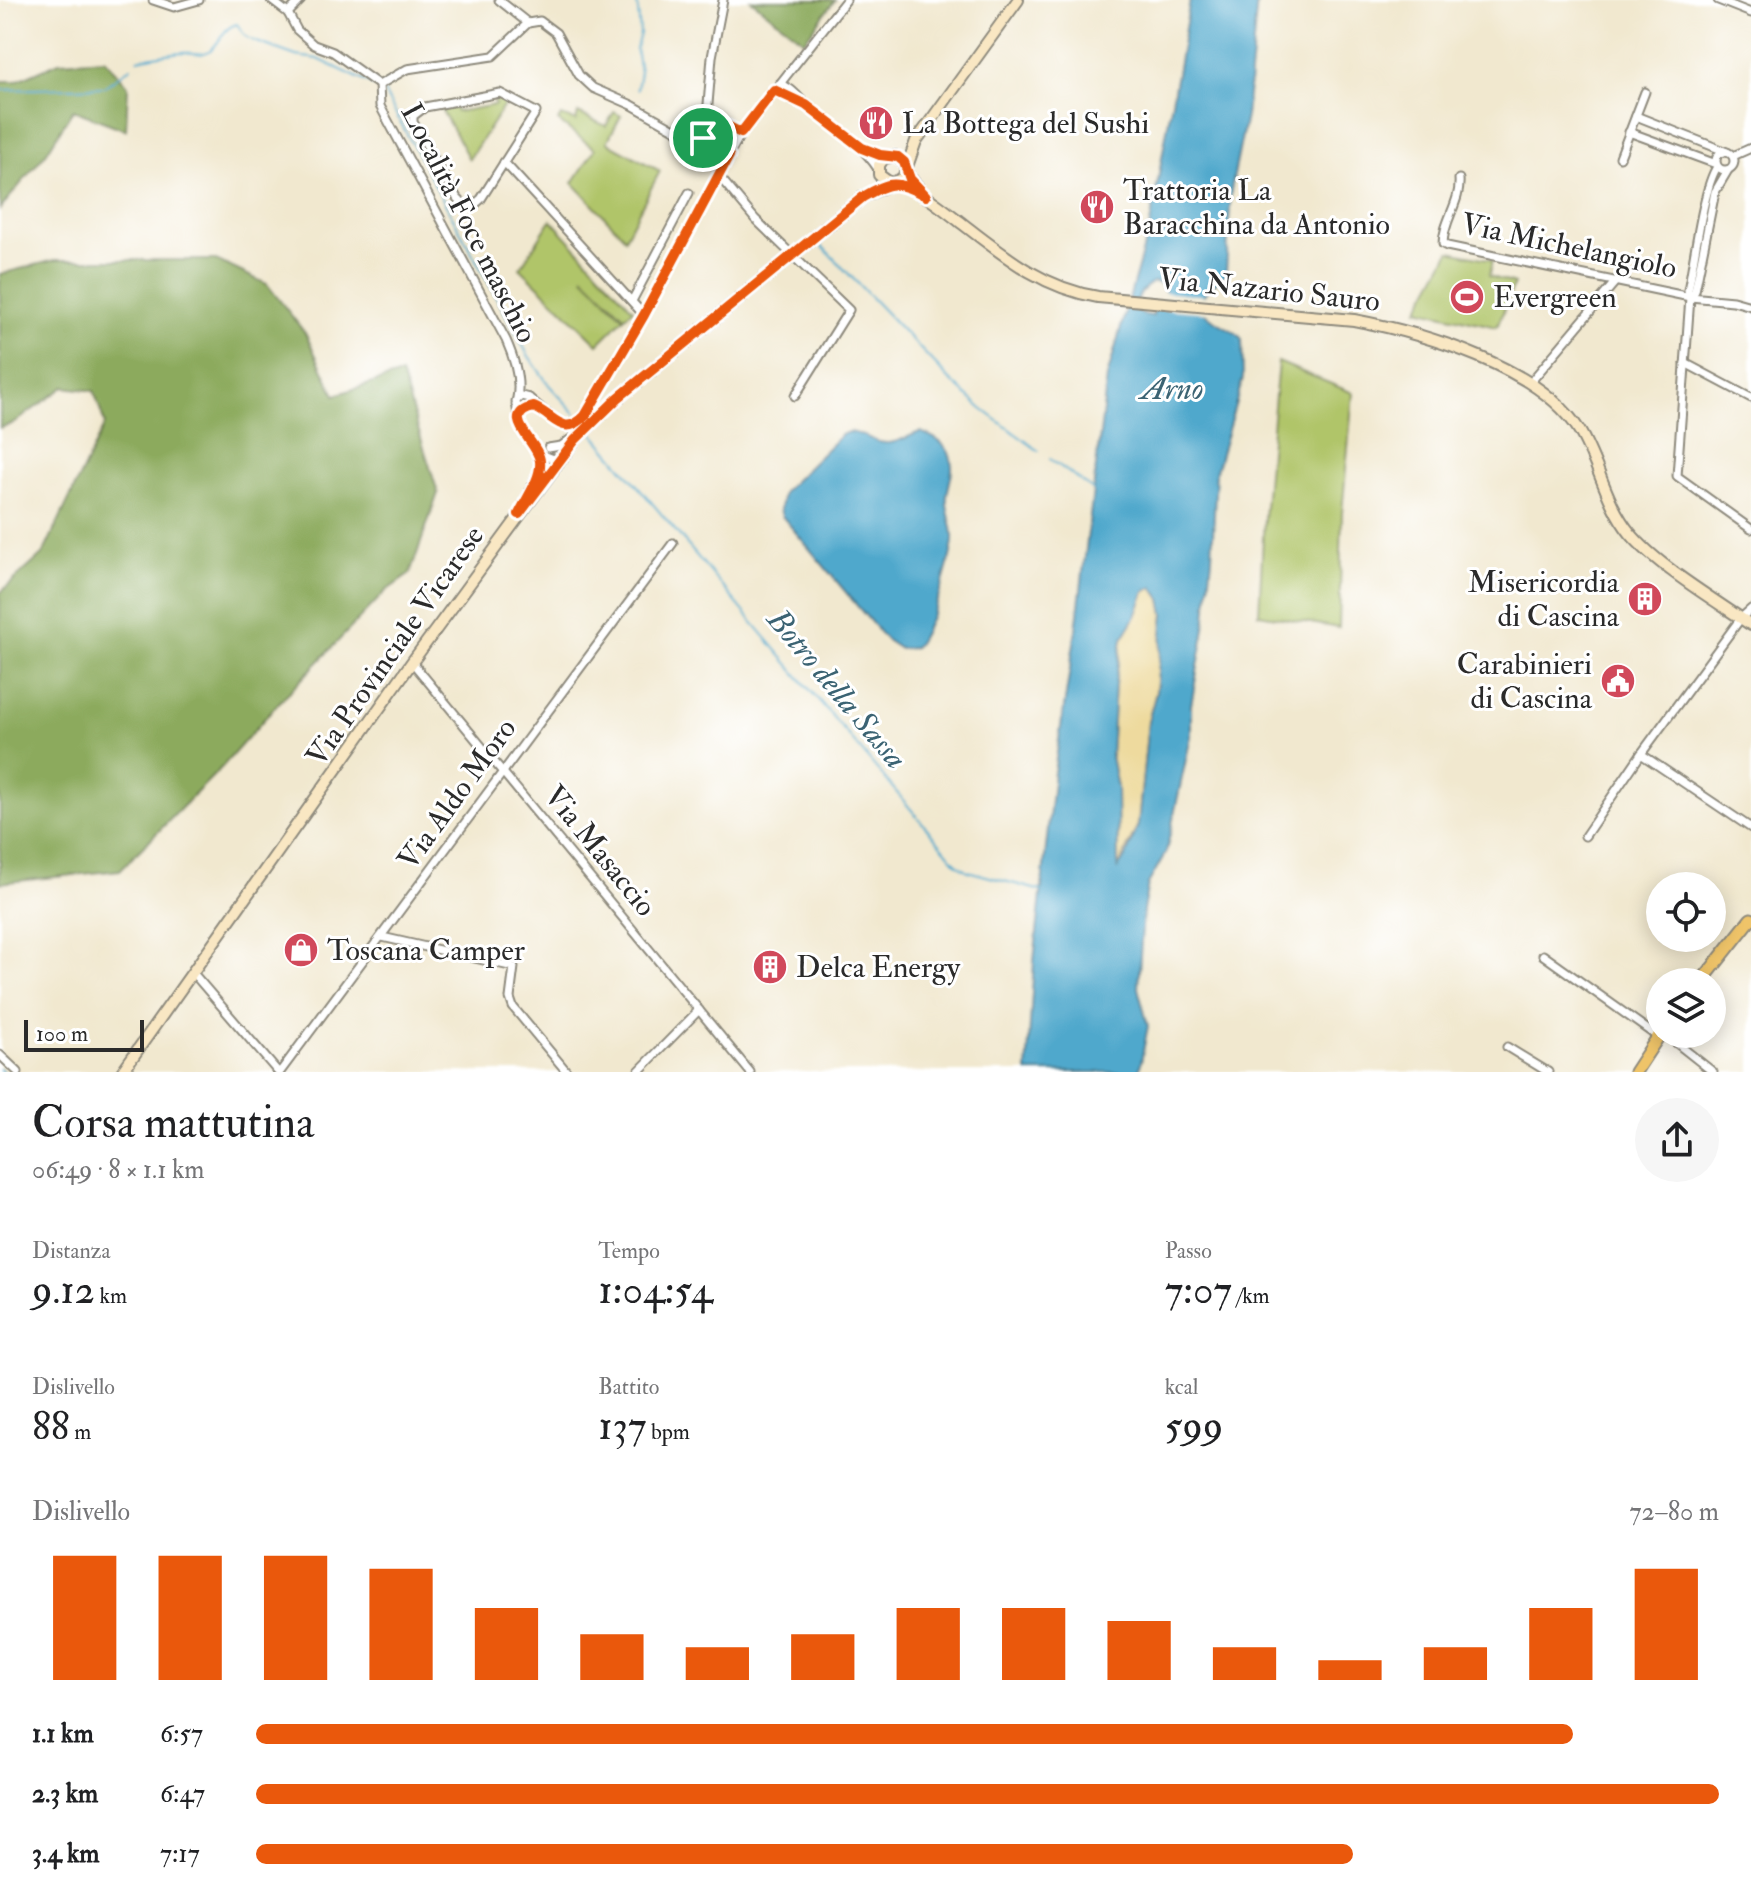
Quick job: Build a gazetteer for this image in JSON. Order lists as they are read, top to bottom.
{
  "streets": {
    "main road": ["Via Nazario Sauro", "Via Provinciale Vicarese"],
    "street": [
      "Località Foce maschio",
      "Via Michelangiolo",
      "Via Aldo Moro",
      "Via Masaccio"
    ]
  },
  "crossings": [
    ["Via Nazario Sauro", "Via Provinciale Vicarese"],
    ["Via Provinciale Vicarese", "Via Masaccio"],
    ["Via Aldo Moro", "Via Masaccio"]
  ],
  "water": ["Arno", "Botro della Sassa"],
  "places": {
    "restaurant": ["La Bottega del Sushi", "Trattoria La Baracchina da Antonio"],
    "sports": ["Evergreen"],
    "building": ["Misericordia di Cascina", "Delca Energy"],
    "public building": ["Carabinieri di Cascina"],
    "shop": ["Toscana Camper"]
  },
  "scale_bar": "100 m",
  "page": {
    "scale": "100 m",
    "heading": ["Corsa mattutina", "06:49 · 8 × 1.1 km"],
    "stats": [
      ["Distanza", "9.12 km"],
      ["Tempo", "1:04:54"],
      ["Passo", "7:07 /km"],
      ["Dislivello", "88 m"],
      ["Battito", "137 bpm"],
      ["kcal", "599"]
    ],
    "chart": ["Dislivello", "72–80 m"],
    "list": [
      {
        "name": "1.1 km",
        "note": "6:57"
      },
      {
        "name": "2.3 km",
        "note": "6:47"
      },
      {
        "name": "3.4 km",
        "note": "7:17"
      }
    ]
  }
}
